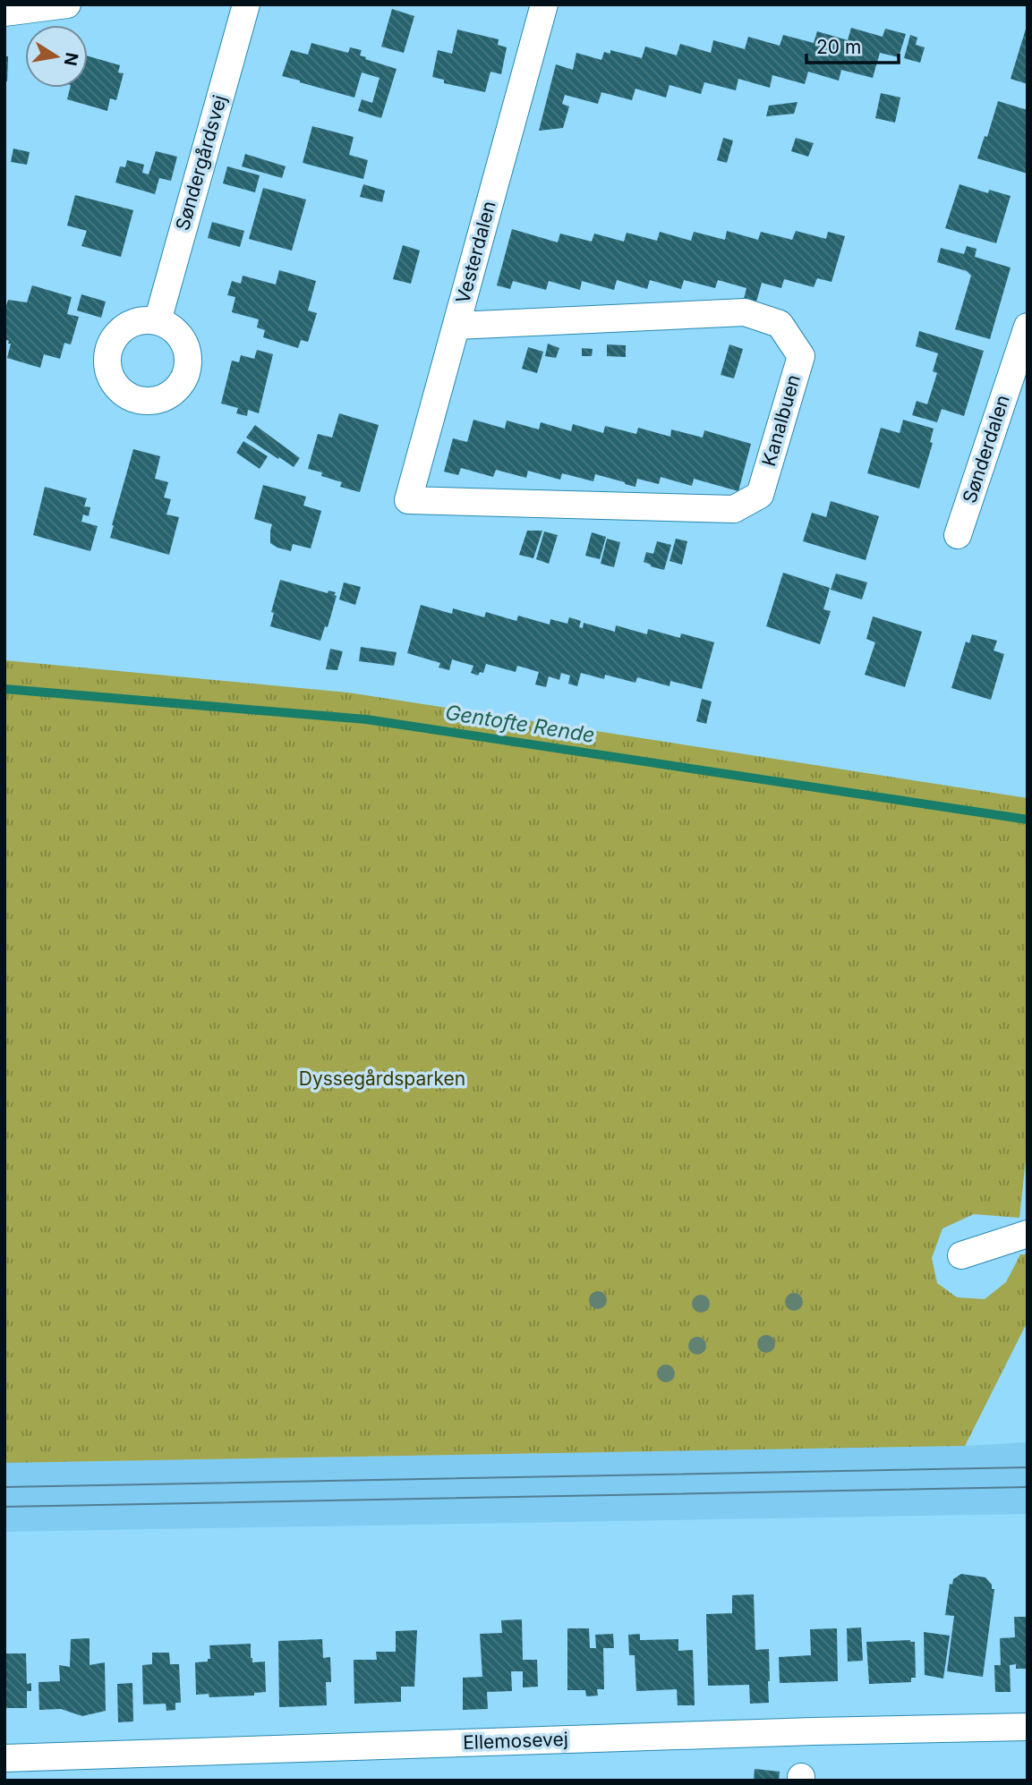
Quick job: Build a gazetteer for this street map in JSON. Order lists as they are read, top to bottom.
{
  "streets": {
    "street": [
      "Søndergårdsvej",
      "Vesterdalen",
      "Kanalbuen",
      "Sønderdalen",
      "Ellemosevej"
    ]
  },
  "crossings": [
    ["Vesterdalen", "Kanalbuen"]
  ],
  "water": ["Gentofte Rende"],
  "parks": ["Dyssegårdsparken"],
  "scale_bar": "20 m",
  "north": "right"
}
